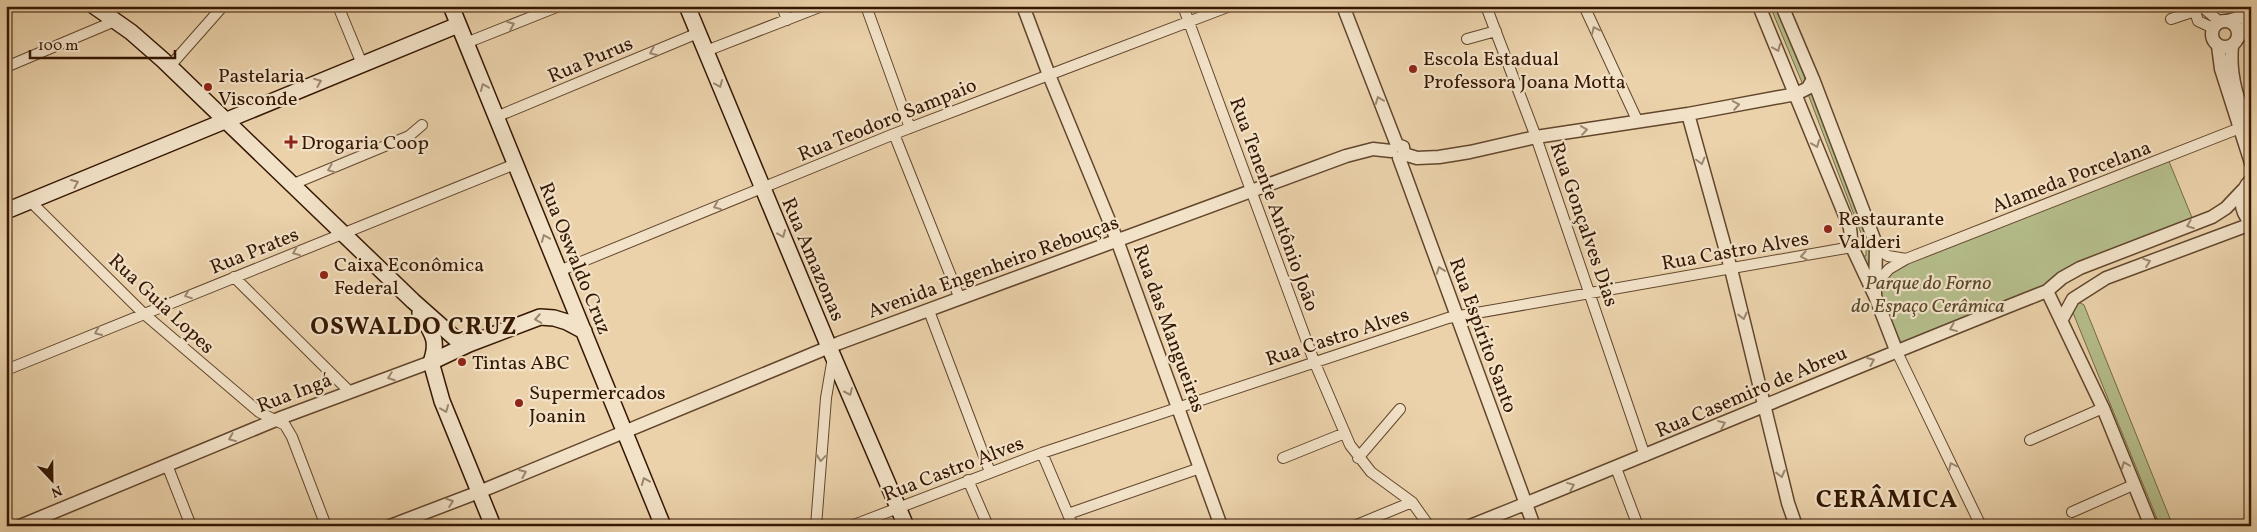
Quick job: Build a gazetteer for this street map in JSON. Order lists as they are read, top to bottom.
{
  "streets": {
    "main road": ["Rua Oswaldo Cruz", "Rua Amazonas", "Rua Ingá"],
    "street": [
      "Rua Purus",
      "Rua Teodoro Sampaio",
      "Alameda Porcelana",
      "Rua Tenente Antônio João",
      "Rua Gonçalves Dias",
      "Rua Prates",
      "Rua Castro Alves",
      "Avenida Engenheiro Rebouças",
      "Rua Guia Lopes",
      "Rua das Mangueiras",
      "Rua Espírito Santo",
      "Rua Casemiro de Abreu"
    ]
  },
  "crossings": [
    ["Rua Purus", "Rua Oswaldo Cruz"],
    ["Rua Purus", "Rua Amazonas"],
    ["Rua Teodoro Sampaio", "Rua Tenente Antônio João"],
    ["Rua Teodoro Sampaio", "Rua Oswaldo Cruz"],
    ["Rua Teodoro Sampaio", "Rua Amazonas"],
    ["Rua Teodoro Sampaio", "Rua das Mangueiras"],
    ["Rua Tenente Antônio João", "Rua Castro Alves"],
    ["Rua Tenente Antônio João", "Avenida Engenheiro Rebouças"],
    ["Rua Gonçalves Dias", "Rua Castro Alves"],
    ["Rua Gonçalves Dias", "Avenida Engenheiro Rebouças"],
    ["Rua Gonçalves Dias", "Rua Casemiro de Abreu"],
    ["Rua Prates", "Rua Oswaldo Cruz"],
    ["Rua Prates", "Rua Guia Lopes"],
    ["Rua Castro Alves", "Rua Amazonas"],
    ["Rua Castro Alves", "Rua das Mangueiras"],
    ["Rua Castro Alves", "Rua Espírito Santo"],
    ["Rua Oswaldo Cruz", "Avenida Engenheiro Rebouças"],
    ["Rua Oswaldo Cruz", "Rua Ingá"],
    ["Rua Amazonas", "Avenida Engenheiro Rebouças"],
    ["Avenida Engenheiro Rebouças", "Rua das Mangueiras"],
    ["Avenida Engenheiro Rebouças", "Rua Espírito Santo"],
    ["Rua Guia Lopes", "Rua Ingá"],
    ["Rua Espírito Santo", "Rua Casemiro de Abreu"]
  ],
  "one_way": [
    "Rua Prates",
    "Rua Oswaldo Cruz",
    "Rua Amazonas",
    "Rua Espírito Santo",
    "Rua Ingá"
  ],
  "districts": ["OSWALDO CRUZ", "CERÂMICA"],
  "parks": ["Parque do Forno do Espaço Cerâmica"],
  "places": {
    "other": [
      "Escola Estadual Professora Joana Motta",
      "Pastelaria Visconde",
      "Restaurante Valderi",
      "Caixa Econômica Federal",
      "Tintas ABC",
      "Supermercados Joanin"
    ],
    "health": ["Drogaria Coop"]
  },
  "scale_bar": "100 m",
  "north": "bottom"
}
